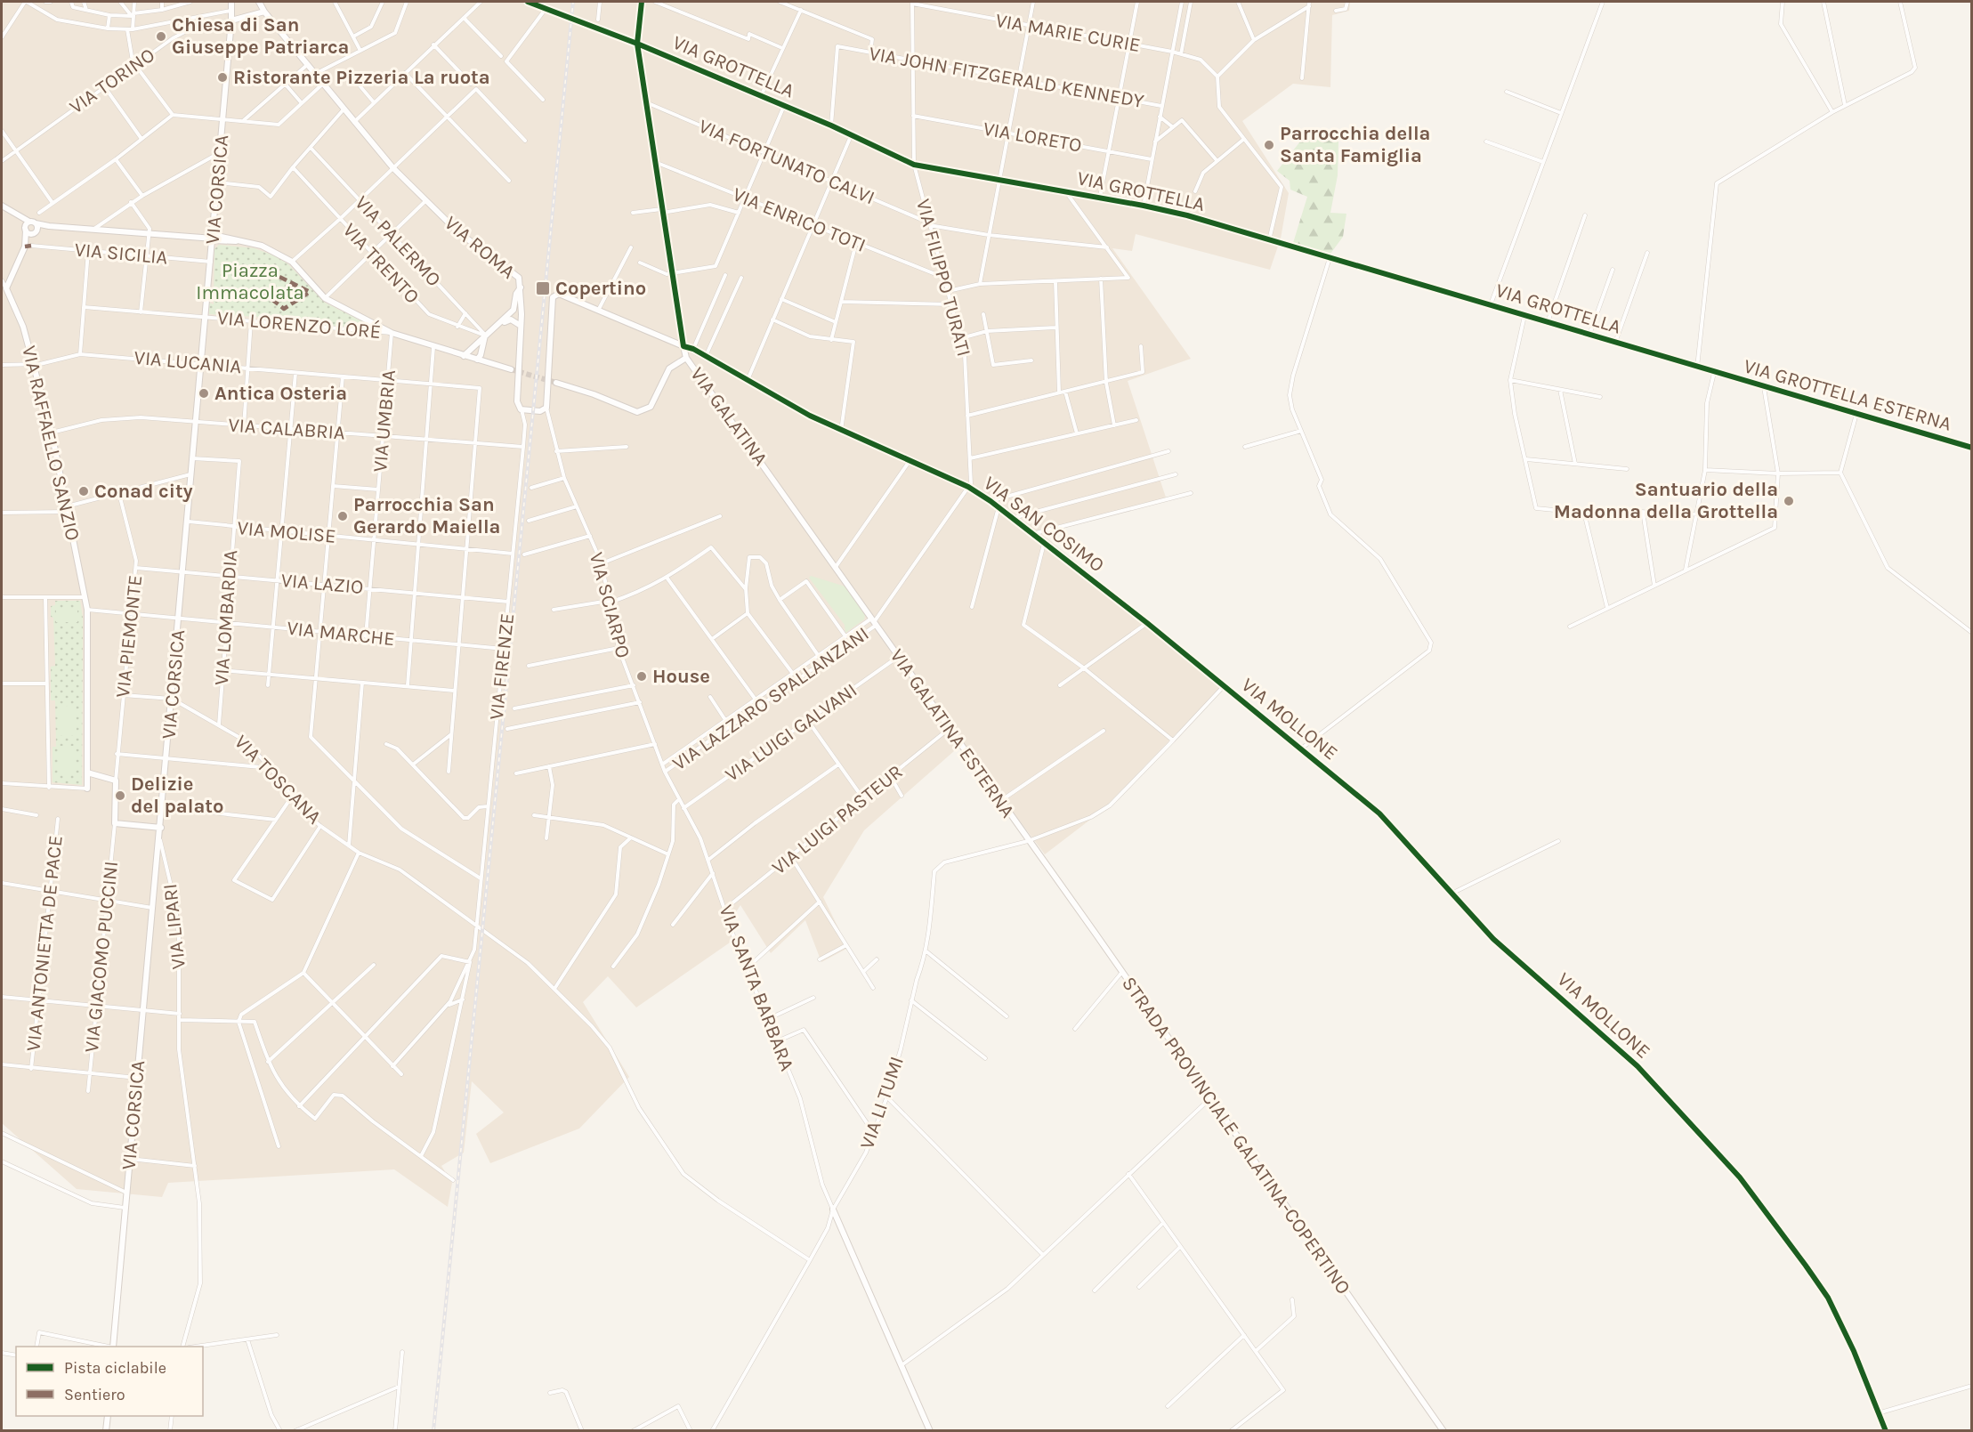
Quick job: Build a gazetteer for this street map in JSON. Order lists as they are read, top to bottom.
{
  "streets": {
    "street": [
      "VIA MARIE CURIE",
      "VIA GROTTELLA",
      "VIA JOHN FITZGERALD KENNEDY",
      "VIA TORINO",
      "VIA LORETO",
      "VIA FORTUNATO CALVI",
      "VIA CORSICA",
      "VIA ENRICO TOTI",
      "VIA PALERMO",
      "VIA ROMA",
      "VIA SICILIA",
      "VIA TRENTO",
      "VIA FILIPPO TURATI",
      "VIA LORENZO LORÉ",
      "VIA LUCANIA",
      "VIA GROTTELLA ESTERNA",
      "VIA GALATINA",
      "VIA UMBRIA",
      "VIA CALABRIA",
      "VIA RAFFAELLO SANZIO",
      "VIA SAN COSIMO",
      "VIA MOLISE",
      "VIA LAZIO",
      "VIA SCIARPO",
      "VIA LOMBARDIA",
      "VIA MARCHE",
      "VIA PIEMONTE",
      "VIA FIRENZE",
      "VIA LAZZARO SPALLANZANI",
      "VIA MOLLONE",
      "VIA LUIGI GALVANI",
      "VIA GALATINA ESTERNA",
      "VIA TOSCANA",
      "VIA LUIGI PASTEUR",
      "VIA LIPARI",
      "VIA ANTONIETTA DE PACE",
      "VIA GIACOMO PUCCINI",
      "VIA SANTA BARBARA",
      "VIA LI TUMI",
      "STRADA PROVINCIALE GALATINA-COPERTINO"
    ]
  },
  "crossings": [
    ["VIA MARIE CURIE", "VIA FILIPPO TURATI"],
    ["VIA GROTTELLA", "VIA JOHN FITZGERALD KENNEDY"],
    ["VIA GROTTELLA", "VIA FILIPPO TURATI"],
    ["VIA GROTTELLA", "VIA GROTTELLA ESTERNA"],
    ["VIA JOHN FITZGERALD KENNEDY", "VIA FILIPPO TURATI"],
    ["VIA TORINO", "VIA CORSICA"],
    ["VIA LORETO", "VIA FILIPPO TURATI"],
    ["VIA FORTUNATO CALVI", "VIA FILIPPO TURATI"],
    ["VIA CORSICA", "VIA SICILIA"],
    ["VIA CORSICA", "VIA LORENZO LORÉ"],
    ["VIA CORSICA", "VIA LUCANIA"],
    ["VIA CORSICA", "VIA CALABRIA"],
    ["VIA CORSICA", "VIA MOLISE"],
    ["VIA CORSICA", "VIA LAZIO"],
    ["VIA CORSICA", "VIA LOMBARDIA"],
    ["VIA CORSICA", "VIA MARCHE"],
    ["VIA CORSICA", "VIA TOSCANA"],
    ["VIA CORSICA", "VIA LIPARI"],
    ["VIA ENRICO TOTI", "VIA FILIPPO TURATI"],
    ["VIA PALERMO", "VIA TRENTO"],
    ["VIA ROMA", "VIA FIRENZE"],
    ["VIA FILIPPO TURATI", "VIA SAN COSIMO"],
    ["VIA LORENZO LORÉ", "VIA UMBRIA"],
    ["VIA LUCANIA", "VIA RAFFAELLO SANZIO"],
    ["VIA GALATINA", "VIA SAN COSIMO"],
    ["VIA GALATINA", "VIA SCIARPO"],
    ["VIA GALATINA", "VIA LAZZARO SPALLANZANI"],
    ["VIA GALATINA", "VIA GALATINA ESTERNA"],
    ["VIA UMBRIA", "VIA CALABRIA"],
    ["VIA UMBRIA", "VIA MOLISE"],
    ["VIA UMBRIA", "VIA LAZIO"],
    ["VIA UMBRIA", "VIA MARCHE"],
    ["VIA CALABRIA", "VIA RAFFAELLO SANZIO"],
    ["VIA CALABRIA", "VIA FIRENZE"],
    ["VIA SAN COSIMO", "VIA MOLLONE"],
    ["VIA MOLISE", "VIA LOMBARDIA"],
    ["VIA MOLISE", "VIA FIRENZE"],
    ["VIA LAZIO", "VIA LOMBARDIA"],
    ["VIA LAZIO", "VIA PIEMONTE"],
    ["VIA LAZIO", "VIA FIRENZE"],
    ["VIA SCIARPO", "VIA LAZZARO SPALLANZANI"],
    ["VIA SCIARPO", "VIA SANTA BARBARA"],
    ["VIA LOMBARDIA", "VIA MARCHE"],
    ["VIA LOMBARDIA", "VIA TOSCANA"],
    ["VIA MARCHE", "VIA FIRENZE"],
    ["VIA PIEMONTE", "VIA TOSCANA"],
    ["VIA FIRENZE", "VIA TOSCANA"],
    ["VIA LAZZARO SPALLANZANI", "VIA GALATINA ESTERNA"],
    ["VIA LAZZARO SPALLANZANI", "VIA SANTA BARBARA"],
    ["VIA LUIGI GALVANI", "VIA GALATINA ESTERNA"],
    ["VIA LUIGI GALVANI", "VIA SANTA BARBARA"],
    ["VIA GALATINA ESTERNA", "VIA LUIGI PASTEUR"],
    ["VIA GALATINA ESTERNA", "VIA LI TUMI"],
    ["VIA GALATINA ESTERNA", "STRADA PROVINCIALE GALATINA-COPERTINO"],
    ["VIA TOSCANA", "VIA LI TUMI"],
    ["VIA LUIGI PASTEUR", "VIA SANTA BARBARA"],
    ["VIA SANTA BARBARA", "VIA LI TUMI"],
    ["VIA LI TUMI", "STRADA PROVINCIALE GALATINA-COPERTINO"]
  ],
  "parks": ["Piazza Immacolata"],
  "places": {
    "other": [
      "Chiesa di San Giuseppe Patriarca",
      "Ristorante Pizzeria La ruota",
      "Parrocchia della Santa Famiglia",
      "Antica Osteria",
      "Conad city",
      "Santuario della Madonna della Grottella",
      "Parrocchia San Gerardo Maiella",
      "House",
      "Delizie del palato"
    ],
    "transit": ["Copertino"]
  },
  "legend": ["Pista ciclabile", "Sentiero"]
}
